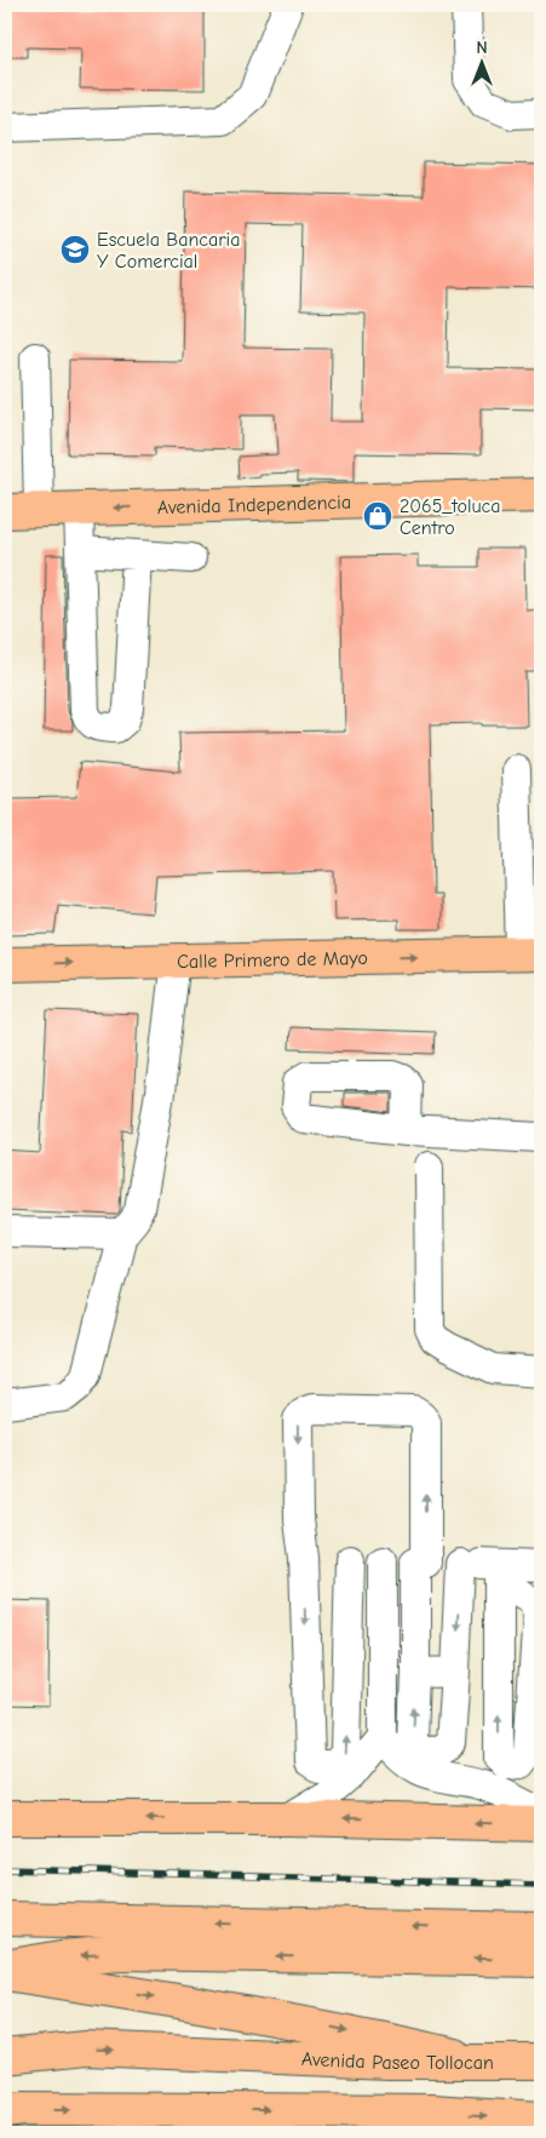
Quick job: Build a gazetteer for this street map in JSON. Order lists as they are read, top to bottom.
{
  "streets": {
    "main road": ["Avenida Independencia", "Calle Primero de Mayo", "Avenida Paseo Tollocan"]
  },
  "one_way": ["Avenida Independencia", "Calle Primero de Mayo"],
  "places": {
    "school or university": ["Escuela Bancaria Y Comercial"],
    "shop": ["2065_toluca Centro"]
  },
  "north": "top"
}
